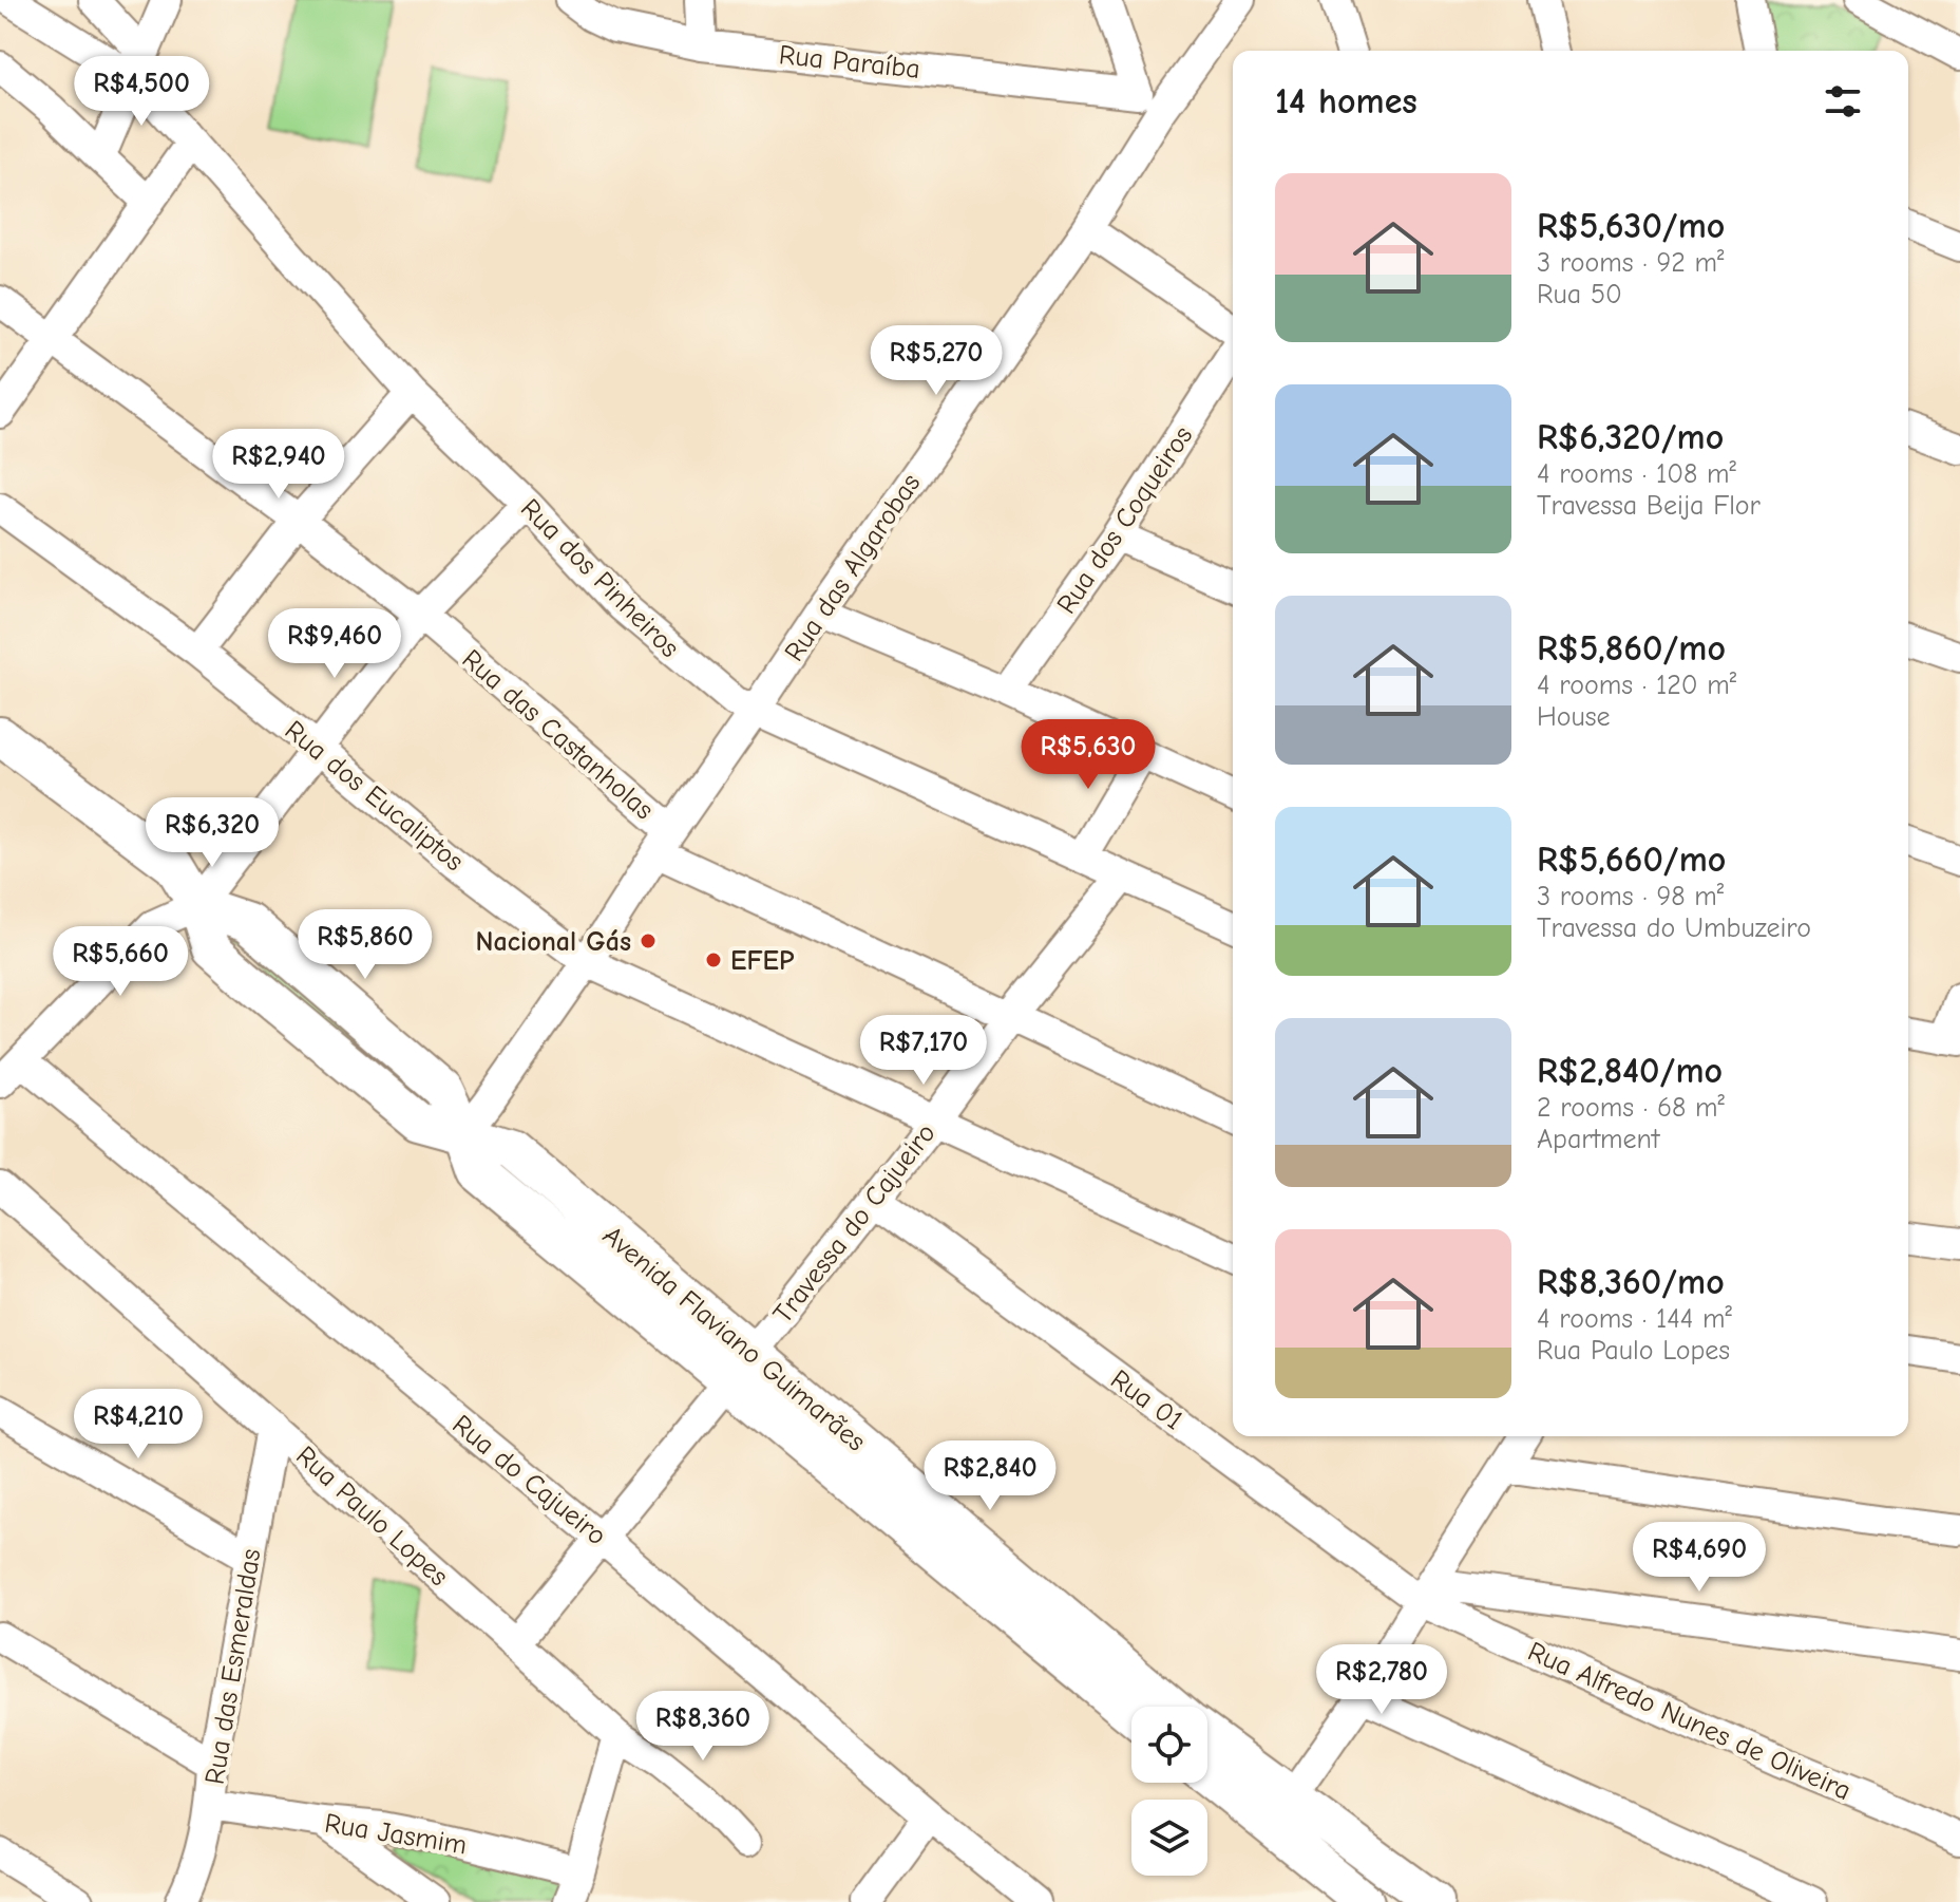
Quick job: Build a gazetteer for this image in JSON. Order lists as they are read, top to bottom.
{
  "streets": {
    "main road": ["Avenida Flaviano Guimarães"],
    "street": [
      "Rua Paraíba",
      "Rua dos Coqueiros",
      "Rua das Algarobas",
      "Rua dos Pinheiros",
      "Rua das Castanholas",
      "Rua dos Eucaliptos",
      "Travessa do Cajueiro",
      "Rua 01",
      "Rua do Cajueiro",
      "Rua Paulo Lopes",
      "Rua das Esmeraldas",
      "Rua Alfredo Nunes de Oliveira",
      "Rua Jasmim"
    ]
  },
  "crossings": [
    ["Rua Paraíba", "Rua das Algarobas"],
    ["Rua das Algarobas", "Rua dos Pinheiros"],
    ["Rua das Algarobas", "Rua das Castanholas"],
    ["Rua das Algarobas", "Rua dos Eucaliptos"],
    ["Rua das Algarobas", "Avenida Flaviano Guimarães"],
    ["Rua dos Pinheiros", "Travessa do Cajueiro"],
    ["Rua das Castanholas", "Travessa do Cajueiro"],
    ["Rua dos Eucaliptos", "Travessa do Cajueiro"],
    ["Travessa do Cajueiro", "Avenida Flaviano Guimarães"],
    ["Travessa do Cajueiro", "Rua 01"],
    ["Travessa do Cajueiro", "Rua do Cajueiro"],
    ["Travessa do Cajueiro", "Rua Paulo Lopes"],
    ["Rua 01", "Rua Alfredo Nunes de Oliveira"],
    ["Rua Paulo Lopes", "Rua das Esmeraldas"],
    ["Rua das Esmeraldas", "Rua Jasmim"]
  ],
  "places": ["Nacional Gás", "EFEP"],
  "page": {
    "heading": "14 homes",
    "price": [
      "R$4,500",
      "R$5,270",
      "R$2,940",
      "R$9,460",
      "R$5,630",
      "R$6,320",
      "R$5,860",
      "R$5,660",
      "R$7,170",
      "R$4,210",
      "R$2,840",
      "R$4,690",
      "R$2,780",
      "R$8,360"
    ],
    "list": [
      {
        "name": "R$5,630/mo",
        "note": "3 rooms · 92 m² · Rua 50"
      },
      {
        "name": "R$6,320/mo",
        "note": "4 rooms · 108 m² · Travessa Beija Flor"
      },
      {
        "name": "R$5,860/mo",
        "note": "4 rooms · 120 m² · House"
      },
      {
        "name": "R$5,660/mo",
        "note": "3 rooms · 98 m² · Travessa do Umbuzeiro"
      },
      {
        "name": "R$2,840/mo",
        "note": "2 rooms · 68 m² · Apartment"
      },
      {
        "name": "R$8,360/mo",
        "note": "4 rooms · 144 m² · Rua Paulo Lopes"
      }
    ]
  }
}
